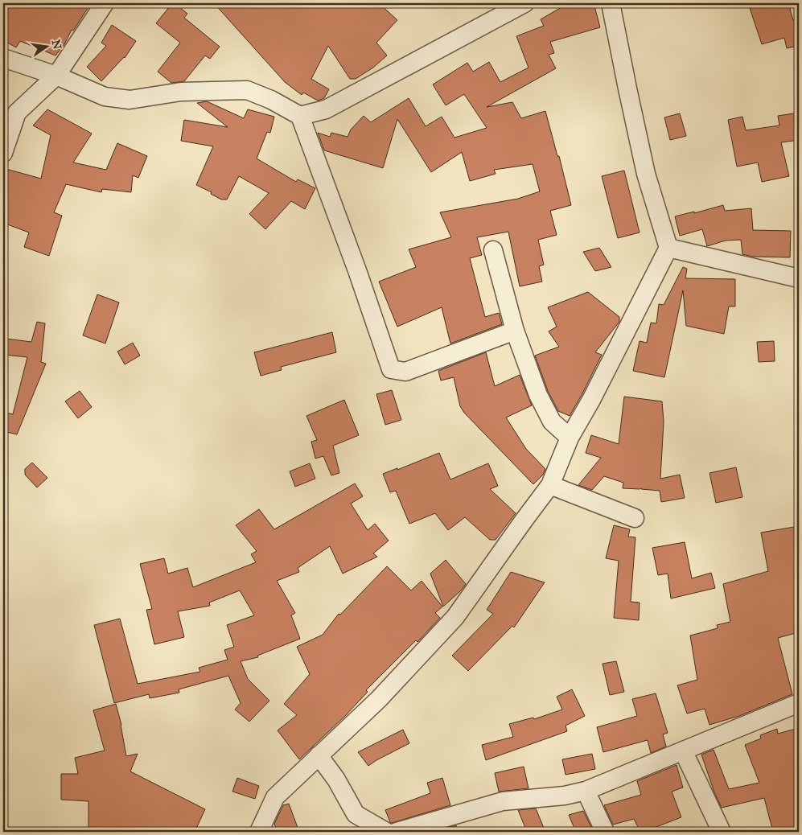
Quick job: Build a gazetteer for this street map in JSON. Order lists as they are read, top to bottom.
{
  "north": "right"
}
